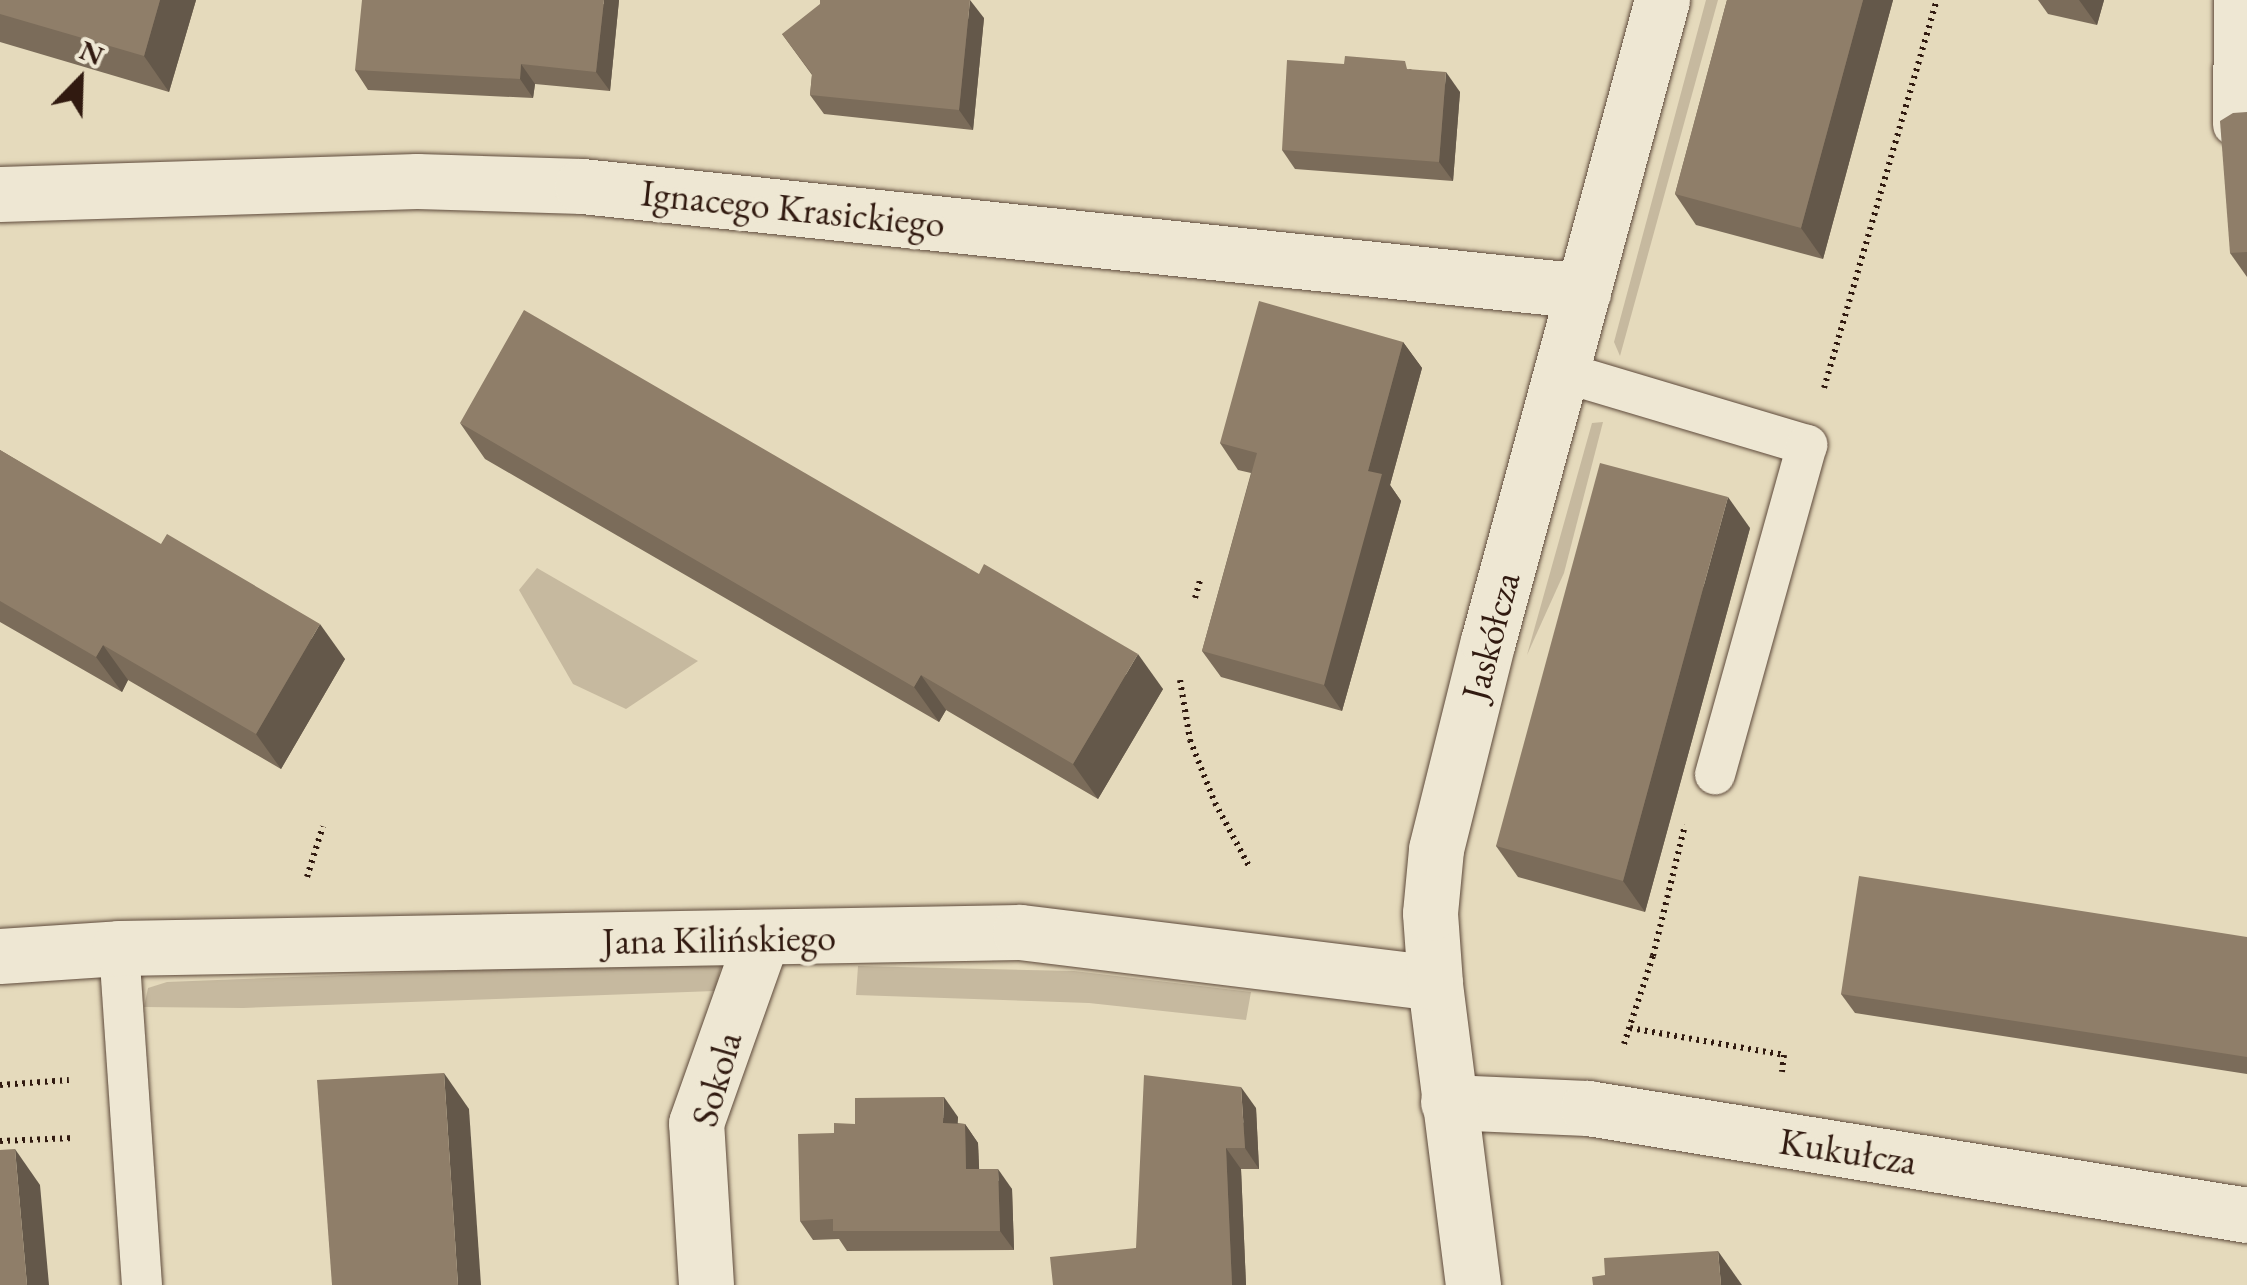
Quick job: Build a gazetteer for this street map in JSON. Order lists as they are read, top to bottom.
{
  "streets": {
    "street": [
      "Ignacego Krasickiego",
      "Jaskółcza",
      "Jana Kilińskiego",
      "Sokola",
      "Kukułcza"
    ]
  },
  "crossings": [
    ["Ignacego Krasickiego", "Jaskółcza"],
    ["Jaskółcza", "Jana Kilińskiego"],
    ["Jaskółcza", "Kukułcza"],
    ["Jana Kilińskiego", "Sokola"]
  ],
  "north": "top right"
}
